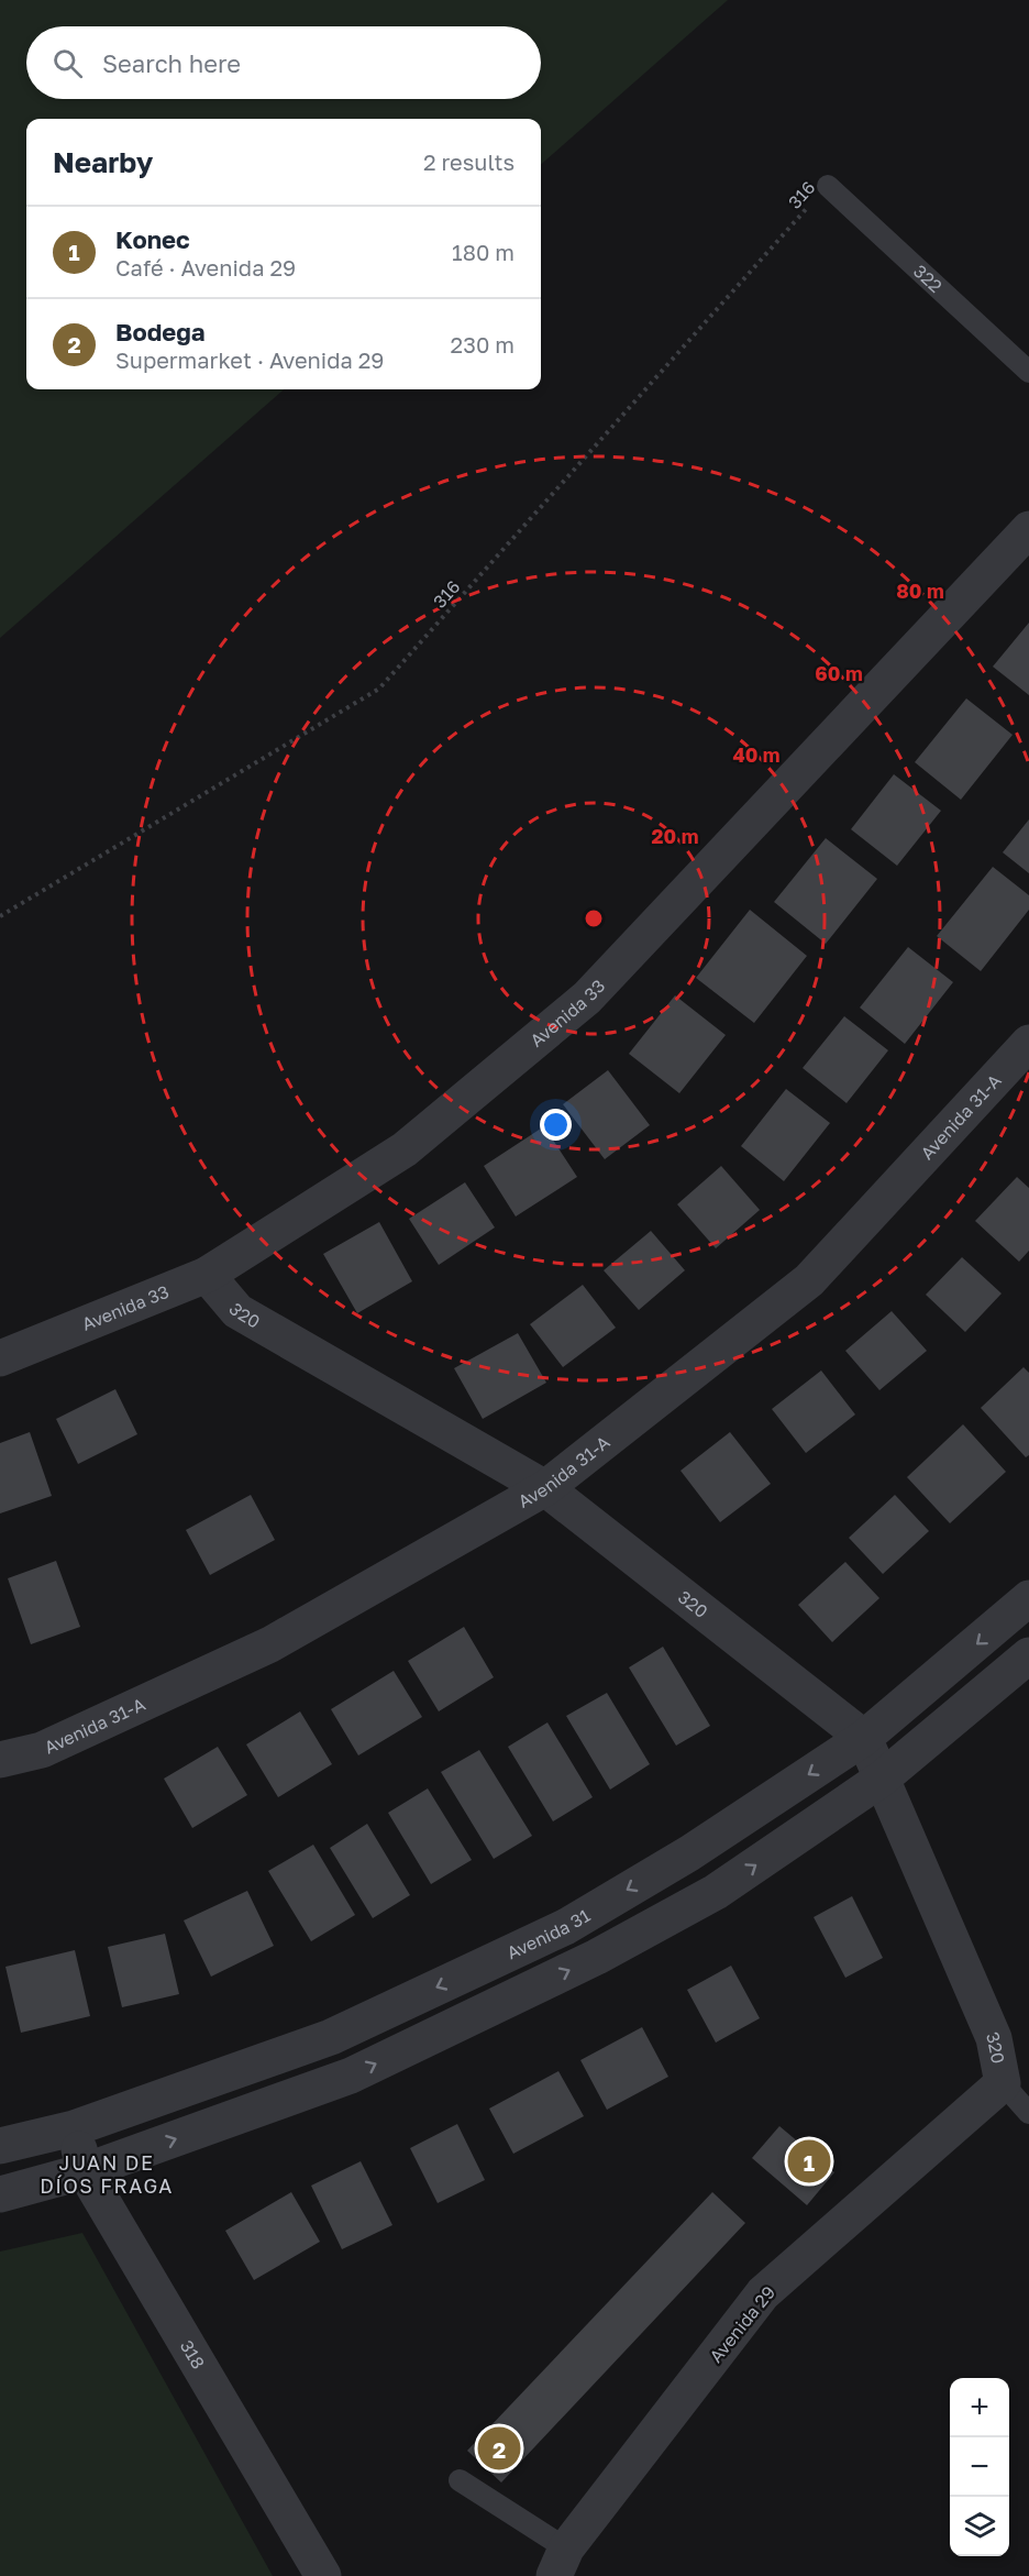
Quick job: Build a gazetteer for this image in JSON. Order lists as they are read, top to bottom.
{
  "streets": {
    "street": [
      "Avenida 33",
      "Avenida 31-A",
      "320",
      "Avenida 31",
      "Avenida 29",
      "318"
    ],
    "lane": ["322"],
    "path": ["316"]
  },
  "crossings": [
    ["316", "322"],
    ["Avenida 33", "320"],
    ["Avenida 31-A", "320"],
    ["320", "Avenida 31"],
    ["320", "Avenida 29"],
    ["Avenida 31", "318"]
  ],
  "districts": ["JUAN DE DÍOS FRAGA"],
  "page": {
    "search": "Search here",
    "heading": ["Nearby", "2 results"],
    "list": [
      {
        "mark": "1",
        "name": "Konec",
        "note": "Café · Avenida 29",
        "value": "180 m"
      },
      {
        "mark": "2",
        "name": "Bodega",
        "note": "Supermarket · Avenida 29",
        "value": "230 m"
      }
    ],
    "pins": ["1", "2"],
    "map_buttons": ["+", "−"]
  },
  "rings": [
    "80 m",
    "60 m",
    "40 m",
    "20 m"
  ]
}
